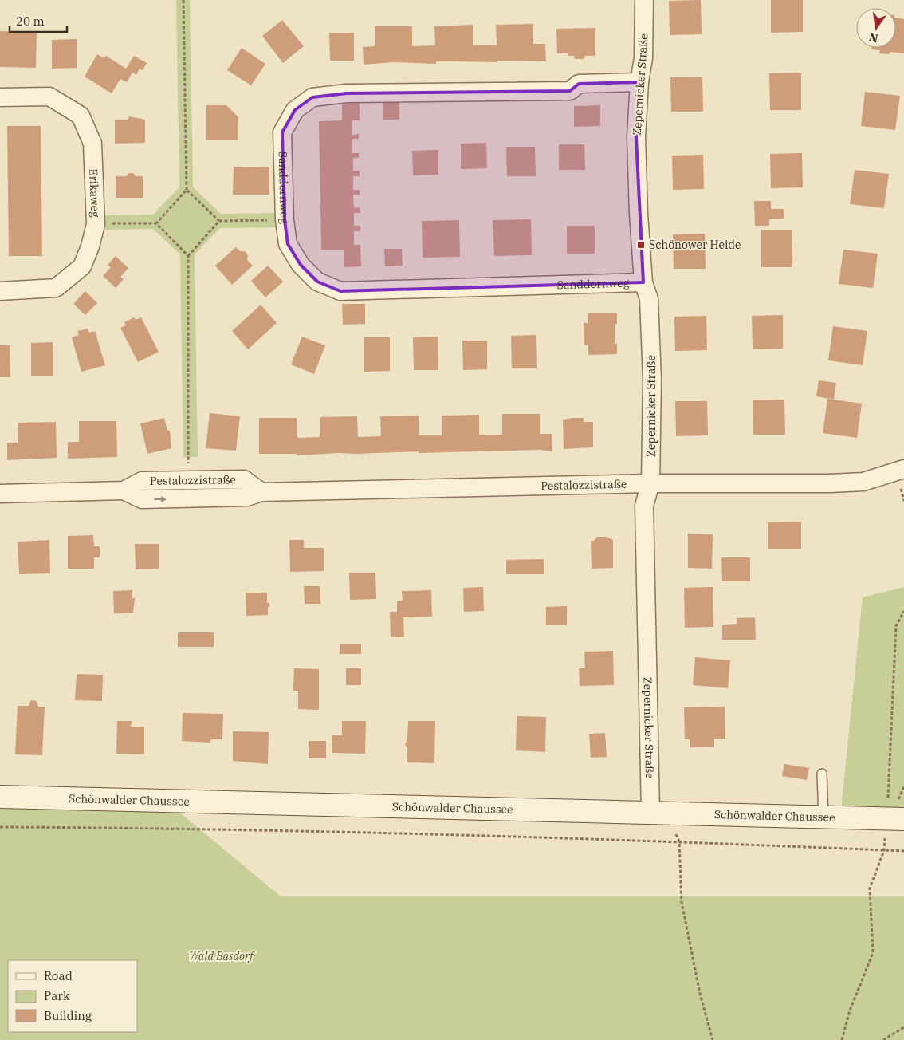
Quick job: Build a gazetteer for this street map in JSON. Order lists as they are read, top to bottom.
{
  "streets": {
    "main road": ["Schönwalder Chaussee"],
    "street": [
      "Zepernicker Straße",
      "Sanddornweg",
      "Erikaweg",
      "Pestalozzistraße"
    ]
  },
  "crossings": [
    ["Zepernicker Straße", "Sanddornweg"],
    ["Zepernicker Straße", "Pestalozzistraße"],
    ["Zepernicker Straße", "Schönwalder Chaussee"]
  ],
  "parks": ["Wald Basdorf"],
  "places": {
    "transit": ["Schönower Heide"]
  },
  "legend": ["Road", "Park", "Building"],
  "scale_bar": "20 m",
  "north": "bottom"
}
